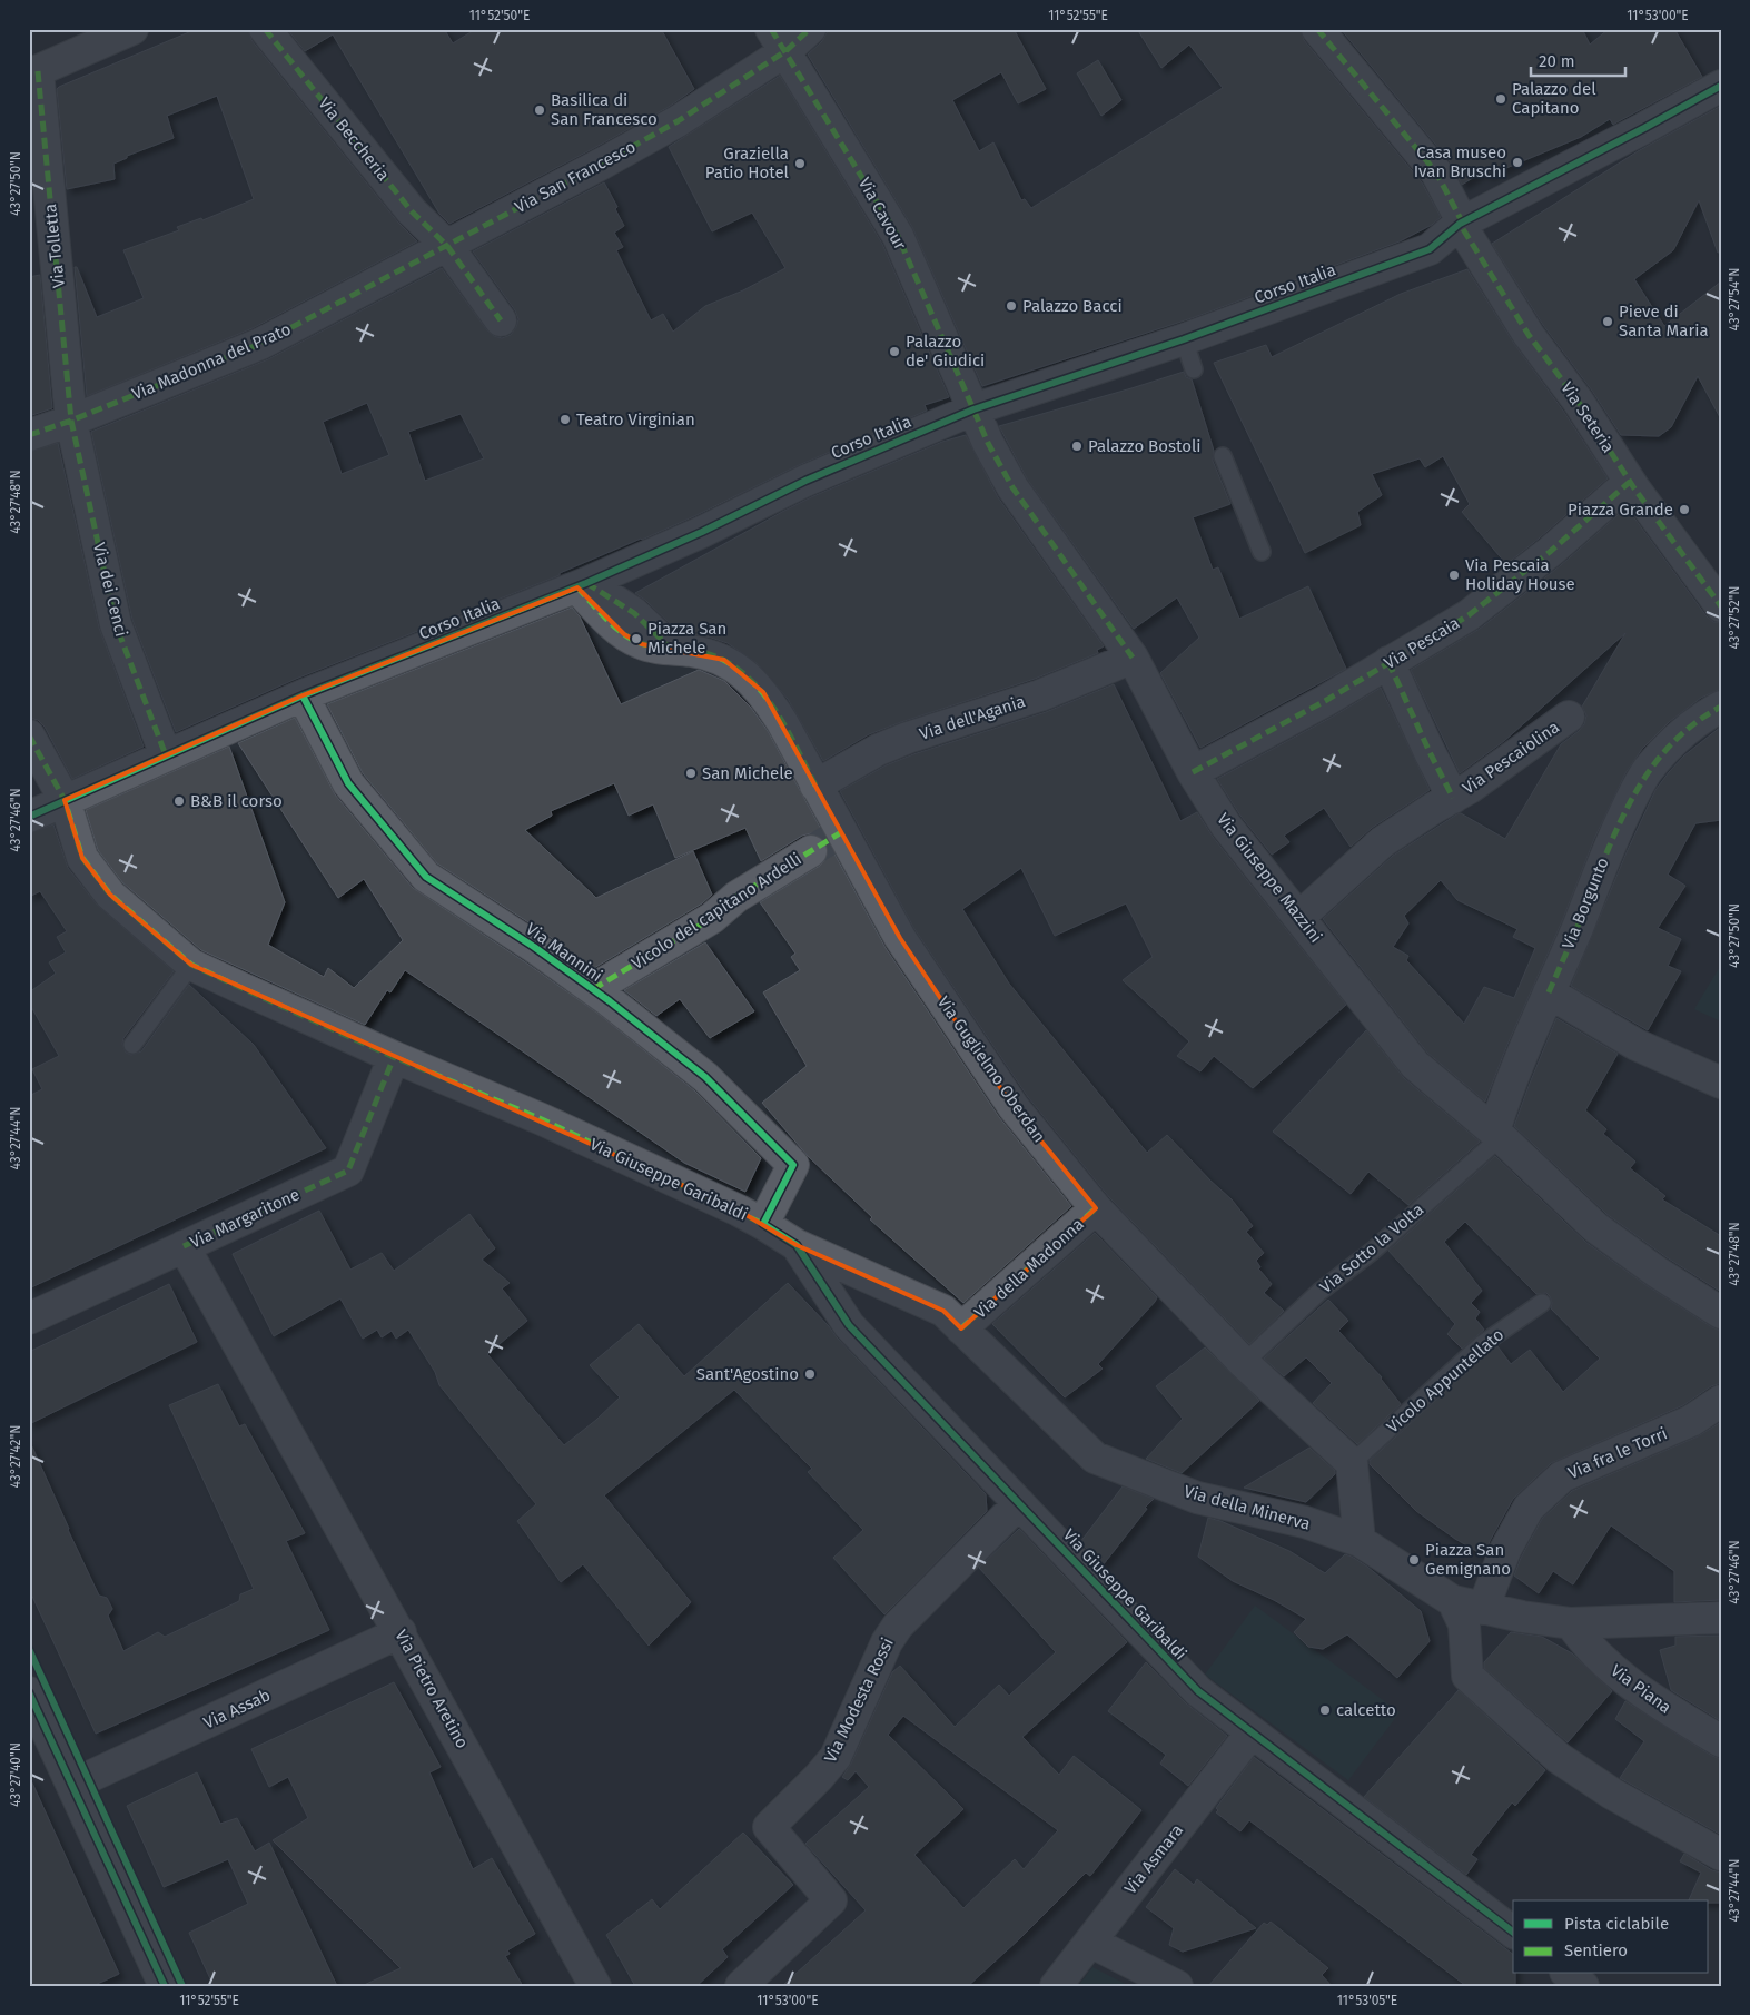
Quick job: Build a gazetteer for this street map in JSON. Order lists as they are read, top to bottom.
{
  "streets": {
    "street": [
      "Via Beccheria",
      "Via San Francesco",
      "Via Cavour",
      "Via Tolletta",
      "Corso Italia",
      "Via Madonna del Prato",
      "Via Seteria",
      "Via dei Cenci",
      "Via Pescaia",
      "Via dell'Agania",
      "Via Pescaiolina",
      "Via Giuseppe Mazzini",
      "Via Borgunto",
      "Vicolo del capitano Ardelli",
      "Via Mannini",
      "Via Guglielmo Oberdan",
      "Via Giuseppe Garibaldi",
      "Via Margaritone",
      "Via della Madonna",
      "Via fra le Torri",
      "Via della Minerva",
      "Via Pietro Aretino",
      "Via Piana",
      "Via Modesta Rossi",
      "Via Assab",
      "Via Asmara"
    ],
    "lane": ["Via Sotto la Volta", "Vicolo Appuntellato"]
  },
  "crossings": [
    ["Via Beccheria", "Via San Francesco"],
    ["Via Beccheria", "Via Madonna del Prato"],
    ["Via San Francesco", "Via Cavour"],
    ["Via San Francesco", "Via Madonna del Prato"],
    ["Via Cavour", "Corso Italia"],
    ["Via Cavour", "Via Giuseppe Mazzini"],
    ["Via Tolletta", "Via Madonna del Prato"],
    ["Via Tolletta", "Via dei Cenci"],
    ["Corso Italia", "Via Seteria"],
    ["Corso Italia", "Via dei Cenci"],
    ["Corso Italia", "Via Giuseppe Mazzini"],
    ["Corso Italia", "Via Mannini"],
    ["Corso Italia", "Via Guglielmo Oberdan"],
    ["Corso Italia", "Via Giuseppe Garibaldi"],
    ["Via Madonna del Prato", "Via dei Cenci"],
    ["Via Seteria", "Via Pescaia"],
    ["Via Pescaia", "Via Pescaiolina"],
    ["Via Pescaia", "Via Giuseppe Mazzini"],
    ["Via dell'Agania", "Via Giuseppe Mazzini"],
    ["Via dell'Agania", "Via Guglielmo Oberdan"],
    ["Via Pescaiolina", "Via Giuseppe Mazzini"],
    ["Via Giuseppe Mazzini", "Via Borgunto"],
    ["Via Giuseppe Mazzini", "Via Sotto la Volta"],
    ["Via Borgunto", "Via Sotto la Volta"],
    ["Vicolo del capitano Ardelli", "Via Mannini"],
    ["Vicolo del capitano Ardelli", "Via Guglielmo Oberdan"],
    ["Via Mannini", "Via Giuseppe Garibaldi"],
    ["Via Guglielmo Oberdan", "Via Sotto la Volta"],
    ["Via Guglielmo Oberdan", "Via della Madonna"],
    ["Via Guglielmo Oberdan", "Vicolo Appuntellato"],
    ["Via Giuseppe Garibaldi", "Via Margaritone"],
    ["Via Giuseppe Garibaldi", "Via della Minerva"],
    ["Via Giuseppe Garibaldi", "Via Modesta Rossi"],
    ["Via Giuseppe Garibaldi", "Via Asmara"],
    ["Via Margaritone", "Via Pietro Aretino"],
    ["Via della Madonna", "Via della Minerva"],
    ["Via fra le Torri", "Via della Minerva"],
    ["Via della Minerva", "Via Piana"],
    ["Via Pietro Aretino", "Via Assab"]
  ],
  "places": [
    "Palazzo del Capitano",
    "Basilica di San Francesco",
    "Casa museo Ivan Bruschi",
    "Graziella Patio Hotel",
    "Palazzo Bacci",
    "Pieve di Santa Maria",
    "Palazzo de' Giudici",
    "Teatro Virginian",
    "Palazzo Bostoli",
    "Piazza Grande",
    "Via Pescaia Holiday House",
    "Piazza San Michele",
    "San Michele",
    "B&B il corso",
    "Sant'Agostino",
    "Piazza San Gemignano",
    "calcetto"
  ],
  "legend": ["Pista ciclabile", "Sentiero"],
  "scale_bar": "20 m",
  "coordinates": [
    "11°52'50\"E",
    "11°52'55\"E",
    "11°53'00\"E",
    "43°27'50\"N",
    "43°27'54\"N",
    "43°27'48\"N",
    "43°27'52\"N",
    "43°27'46\"N",
    "43°27'44\"N",
    "43°27'42\"N",
    "43°27'40\"N",
    "11°53'05\"E"
  ]
}
